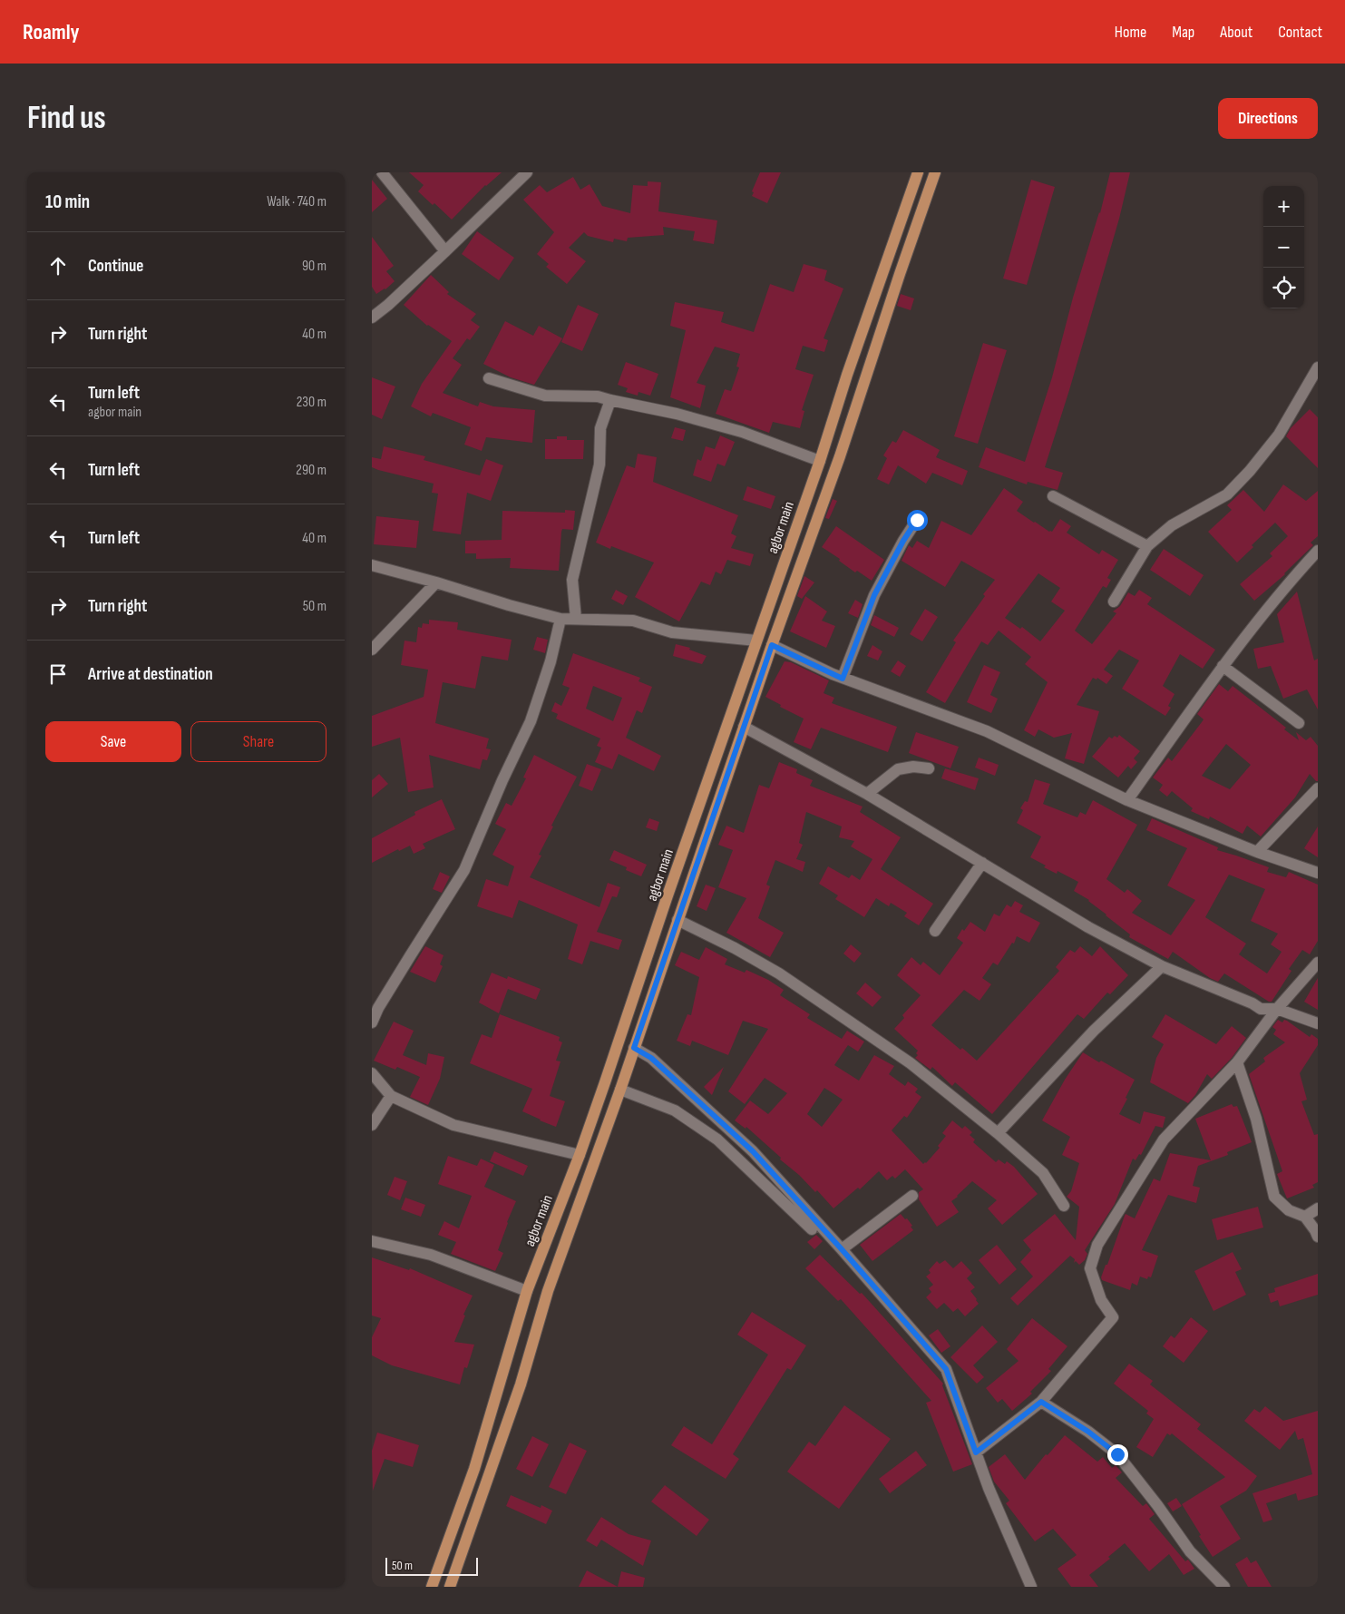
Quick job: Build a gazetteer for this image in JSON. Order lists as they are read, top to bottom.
{
  "streets": {
    "main road": ["agbor main"]
  },
  "scale_bar": "50 m",
  "page": {
    "header": "Roamly",
    "nav": [
      "Home",
      "Map",
      "About",
      "Contact"
    ],
    "buttons": [
      "Directions",
      ["Save", "Share"]
    ],
    "title": "Find us",
    "heading": ["10 min", "Walk · 740 m"],
    "map_buttons": ["+", "−"],
    "list": [
      ["Continue", "90 m"],
      ["Turn right", "40 m"],
      ["Turn left", "agbor main", "230 m"],
      ["Turn left", "290 m"],
      ["Turn left", "40 m"],
      ["Turn right", "50 m"],
      "Arrive at destination"
    ],
    "scale": "50 m"
  }
}
